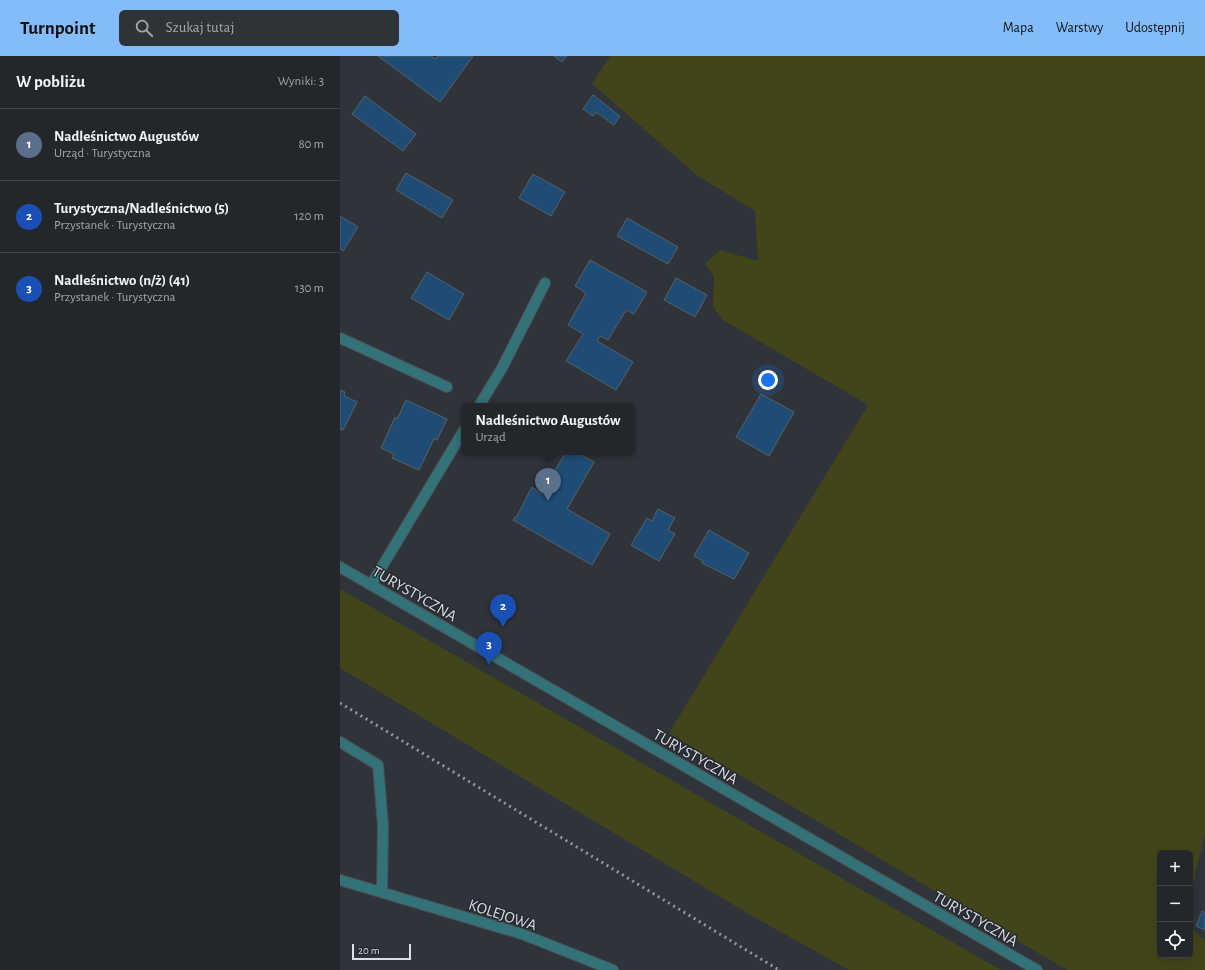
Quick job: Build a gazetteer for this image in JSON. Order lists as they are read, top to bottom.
{
  "streets": {
    "street": ["TURYSTYCZNA", "KOLEJOWA"]
  },
  "scale_bar": "20 m",
  "page": {
    "header": "Turnpoint",
    "search": "Szukaj tutaj",
    "nav": ["Mapa", "Warstwy", "Udostępnij"],
    "heading": ["W pobliżu", "Wyniki: 3"],
    "list": [
      {
        "mark": "1",
        "name": "Nadleśnictwo Augustów",
        "note": "Urząd · Turystyczna",
        "value": "80 m"
      },
      {
        "mark": "2",
        "name": "Turystyczna/Nadleśnictwo (5)",
        "note": "Przystanek · Turystyczna",
        "value": "120 m"
      },
      {
        "mark": "3",
        "name": "Nadleśnictwo (n/ż) (41)",
        "note": "Przystanek · Turystyczna",
        "value": "130 m"
      }
    ],
    "popup": ["Nadleśnictwo Augustów", "Urząd"],
    "pins": ["1", "2", "3"],
    "map_buttons": ["+", "−"],
    "scale": "20 m"
  }
}
